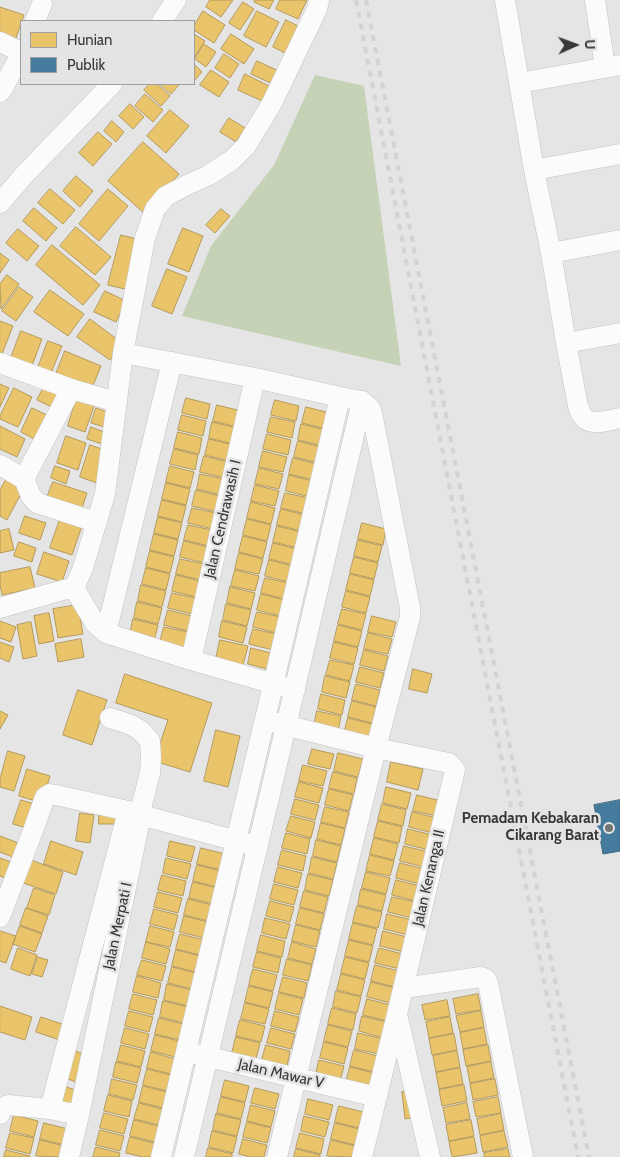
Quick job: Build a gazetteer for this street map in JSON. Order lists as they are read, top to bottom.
{
  "streets": {
    "street": [
      "Jalan Cendrawasih I",
      "Jalan Kenanga II",
      "Jalan Merpati I",
      "Jalan Mawar V"
    ]
  },
  "crossings": [
    ["Jalan Kenanga II", "Jalan Mawar V"]
  ],
  "places": ["Pemadam Kebakaran Cikarang Barat"],
  "legend": ["Hunian", "Publik"],
  "north": "right"
}
